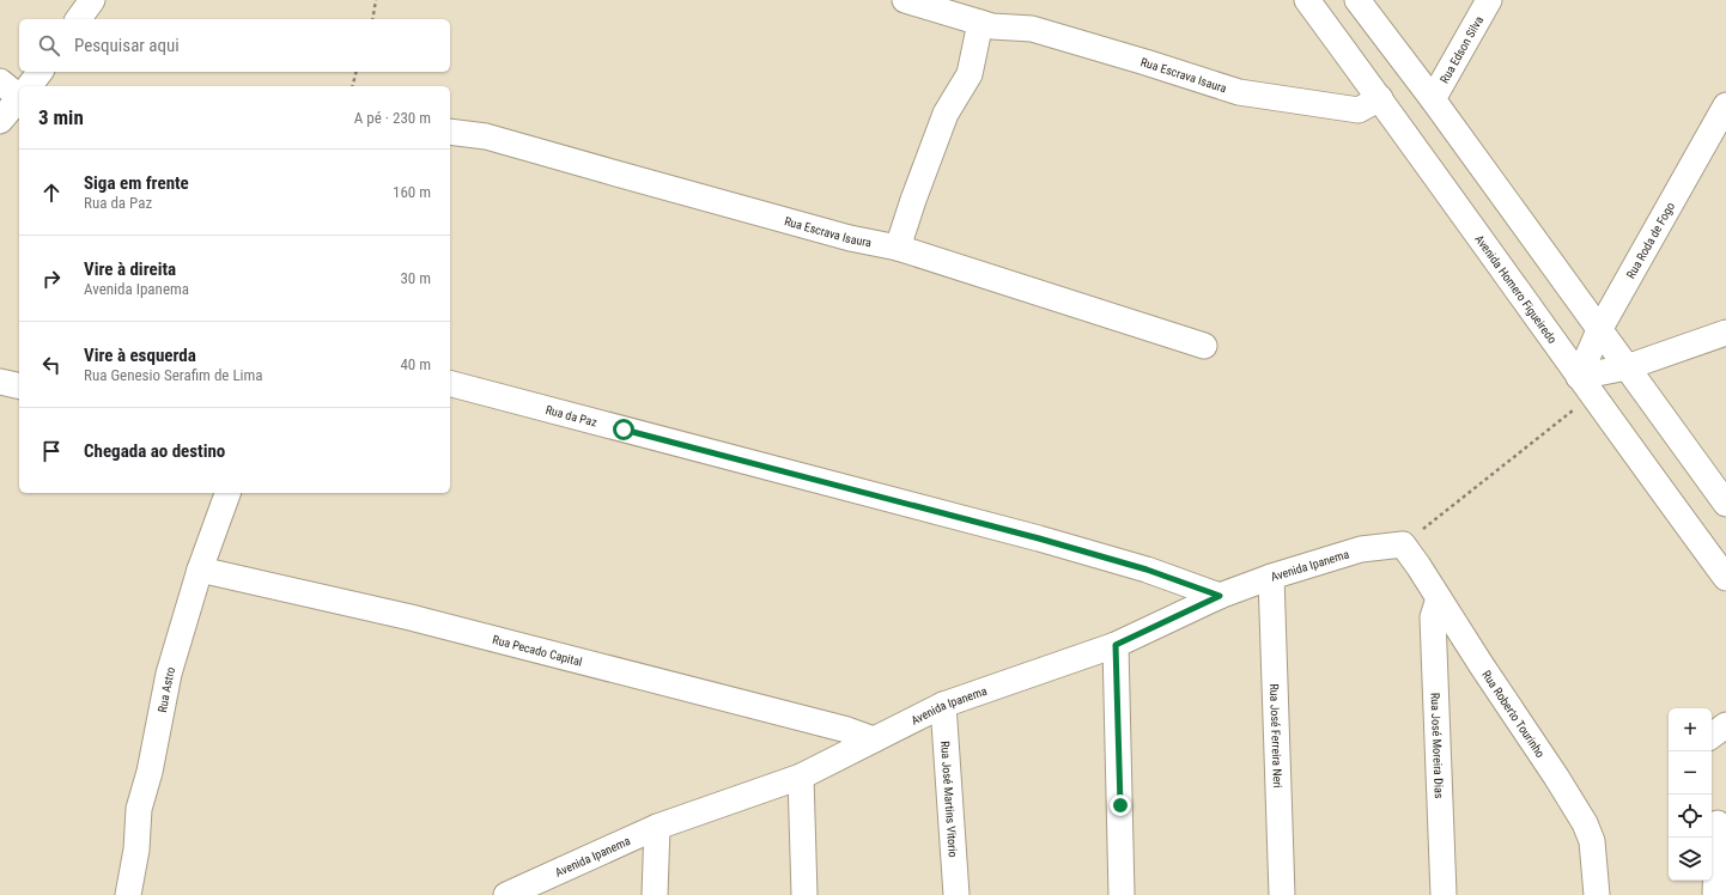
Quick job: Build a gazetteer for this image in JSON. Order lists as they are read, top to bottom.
{
  "streets": {
    "street": [
      "Rua Edson Silva",
      "Rua Escrava Isaura",
      "Rua Roda de Fogo",
      "Avenida Homero Figueiredo",
      "Rua da Paz",
      "Avenida Ipanema",
      "Rua Pecado Capital",
      "Rua Astro",
      "Rua Roberto Tourinho",
      "Rua José Ferreira Neri",
      "Rua José Moreira Dias",
      "Rua José Martins Vitorio"
    ]
  },
  "crossings": [
    ["Rua Escrava Isaura", "Avenida Homero Figueiredo"],
    ["Rua Roda de Fogo", "Avenida Homero Figueiredo"],
    ["Rua da Paz", "Avenida Ipanema"],
    ["Avenida Ipanema", "Rua Pecado Capital"],
    ["Avenida Ipanema", "Rua Roberto Tourinho"],
    ["Avenida Ipanema", "Rua José Ferreira Neri"],
    ["Avenida Ipanema", "Rua José Martins Vitorio"],
    ["Rua Pecado Capital", "Rua Astro"],
    ["Rua Roberto Tourinho", "Rua José Moreira Dias"]
  ],
  "page": {
    "search": "Pesquisar aqui",
    "heading": ["3 min", "A pé · 230 m"],
    "list": [
      ["Siga em frente", "Rua da Paz", "160 m"],
      ["Vire à direita", "Avenida Ipanema", "30 m"],
      ["Vire à esquerda", "Rua Genesio Serafim de Lima", "40 m"],
      "Chegada ao destino"
    ],
    "map_buttons": ["+", "−"]
  }
}
